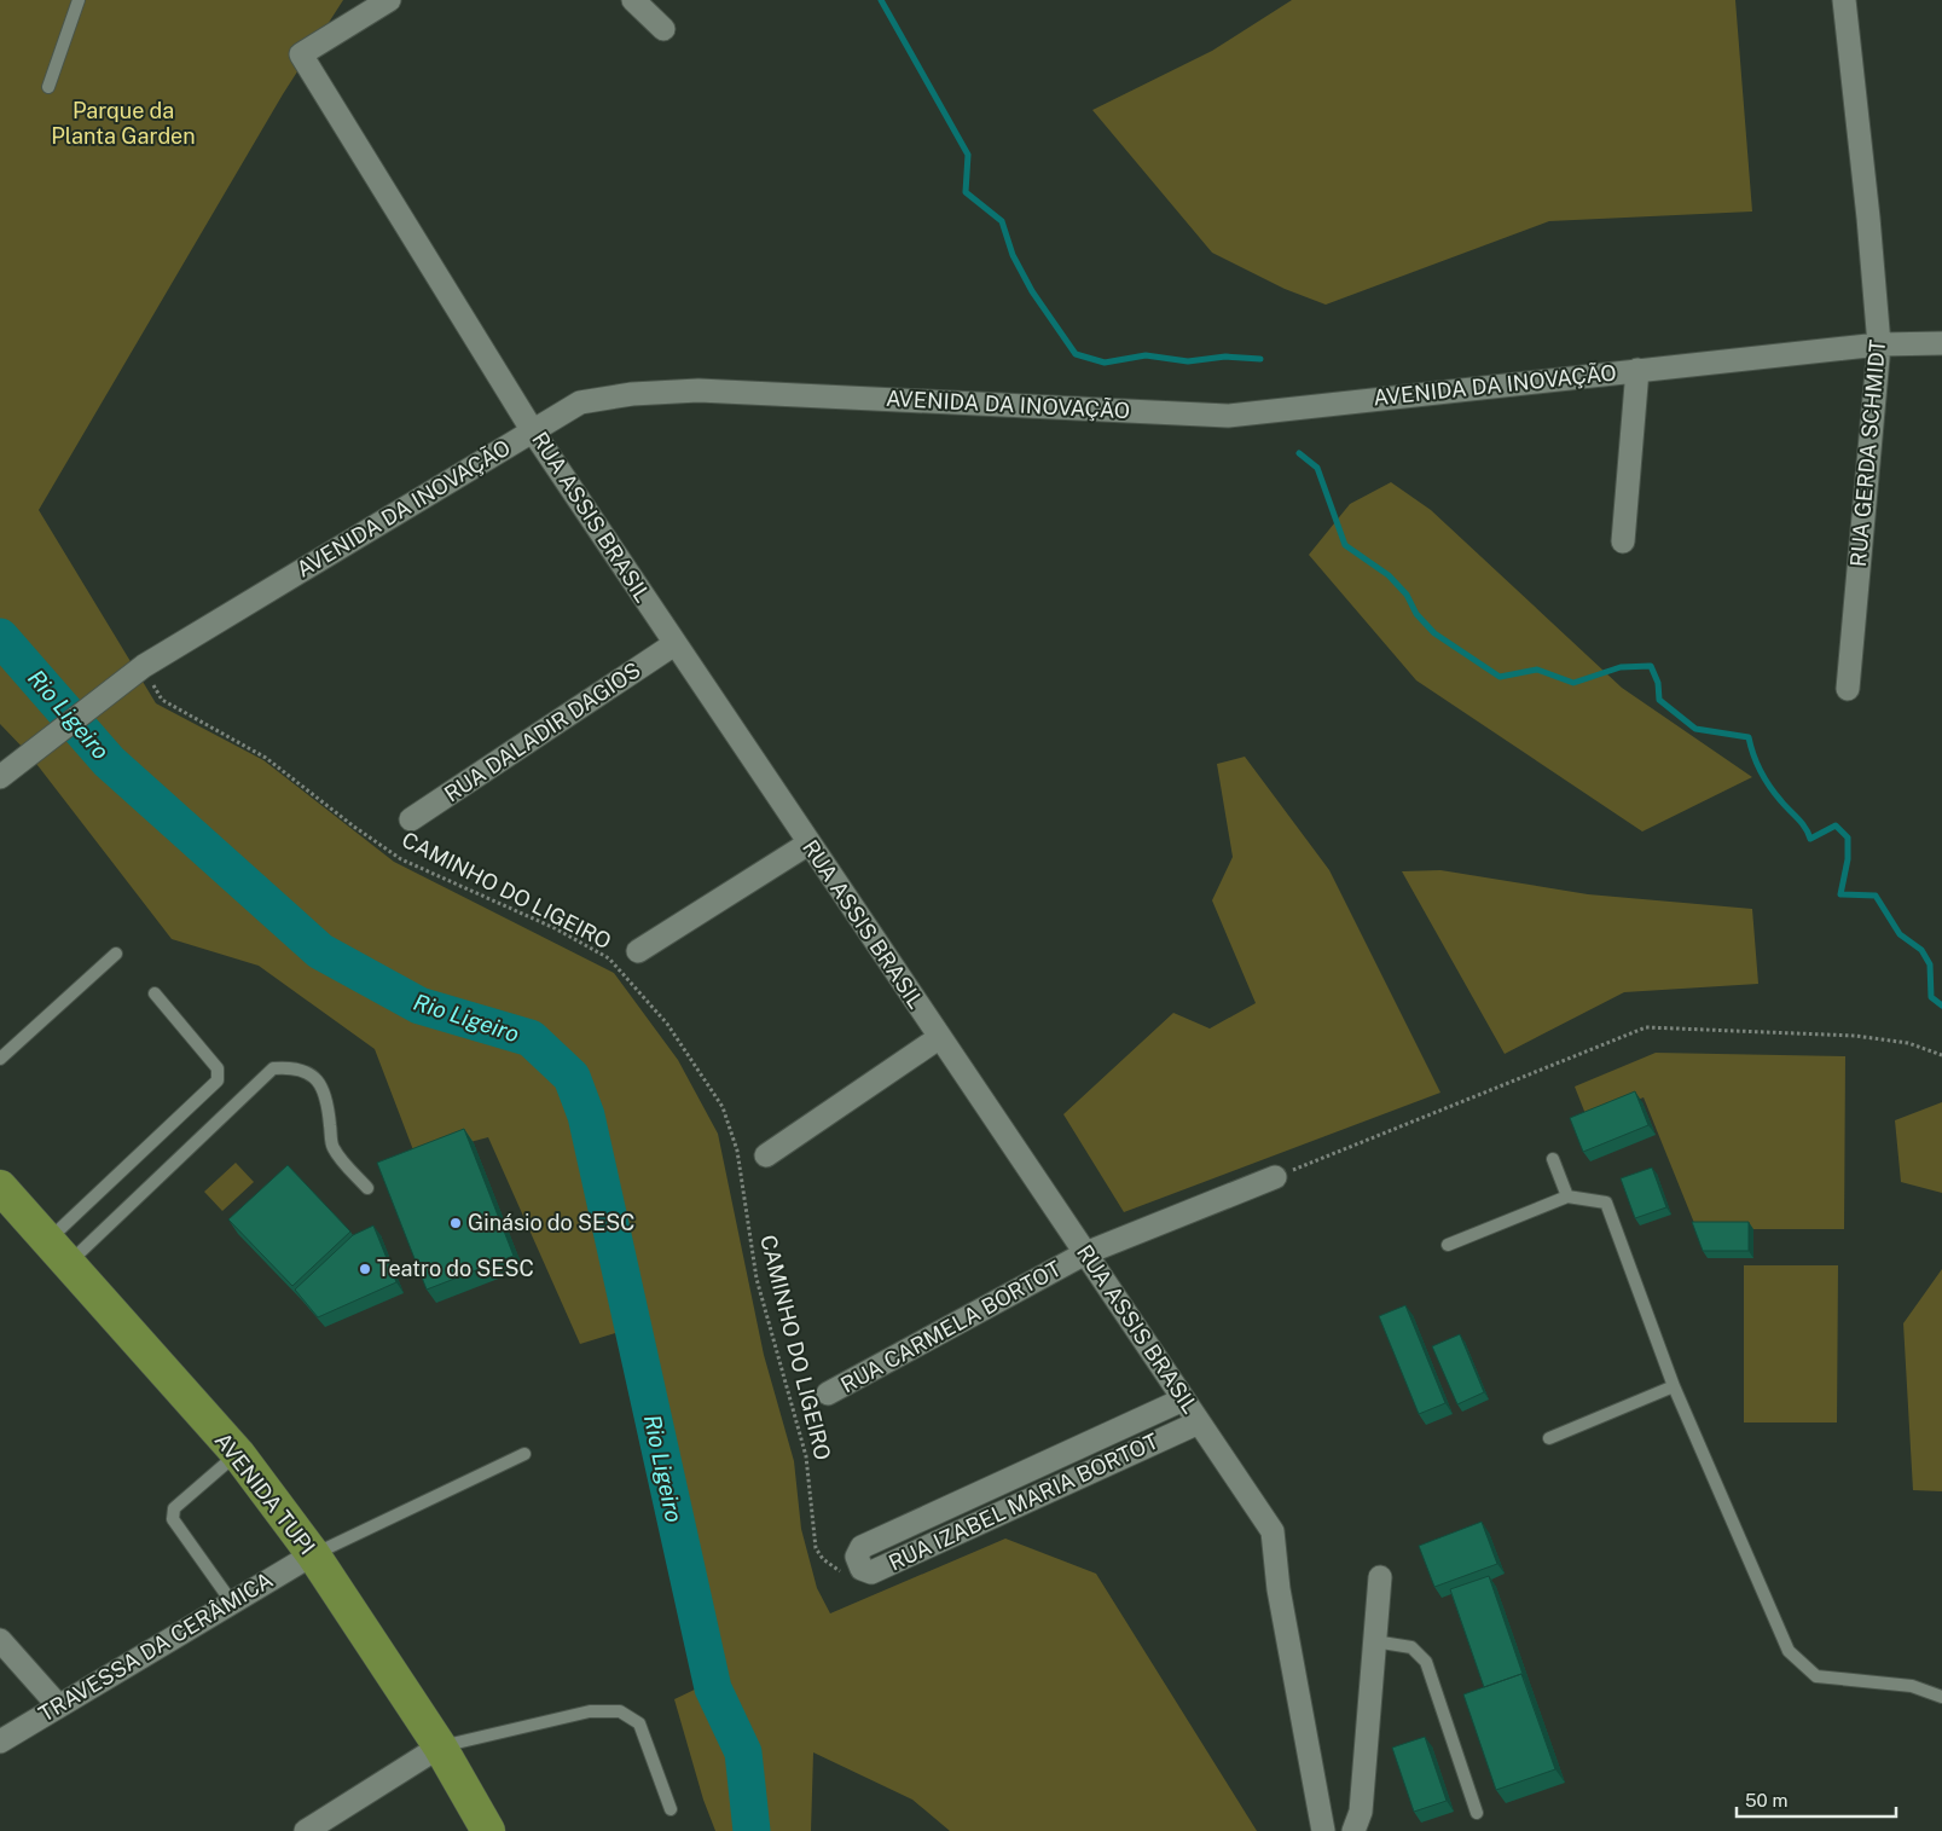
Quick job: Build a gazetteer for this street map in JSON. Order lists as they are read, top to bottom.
{
  "streets": {
    "main road": ["AVENIDA TUPI"],
    "street": [
      "AVENIDA DA INOVAÇÃO",
      "RUA GERDA SCHMIDT",
      "RUA ASSIS BRASIL",
      "RUA DALADIR DAGIOS",
      "RUA CARMELA BORTOT",
      "RUA IZABEL MARIA BORTOT",
      "TRAVESSA DA CERÂMICA"
    ],
    "path": ["CAMINHO DO LIGEIRO"]
  },
  "crossings": [
    ["AVENIDA DA INOVAÇÃO", "RUA GERDA SCHMIDT"],
    ["AVENIDA DA INOVAÇÃO", "RUA ASSIS BRASIL"],
    ["AVENIDA DA INOVAÇÃO", "CAMINHO DO LIGEIRO"],
    ["RUA ASSIS BRASIL", "RUA DALADIR DAGIOS"],
    ["RUA ASSIS BRASIL", "RUA CARMELA BORTOT"],
    ["RUA ASSIS BRASIL", "RUA IZABEL MARIA BORTOT"],
    ["CAMINHO DO LIGEIRO", "RUA IZABEL MARIA BORTOT"],
    ["AVENIDA TUPI", "TRAVESSA DA CERÂMICA"]
  ],
  "water": ["Rio Ligeiro"],
  "parks": ["Parque da Planta Garden"],
  "places": ["Ginásio do SESC", "Teatro do SESC"],
  "scale_bar": "50 m"
}
